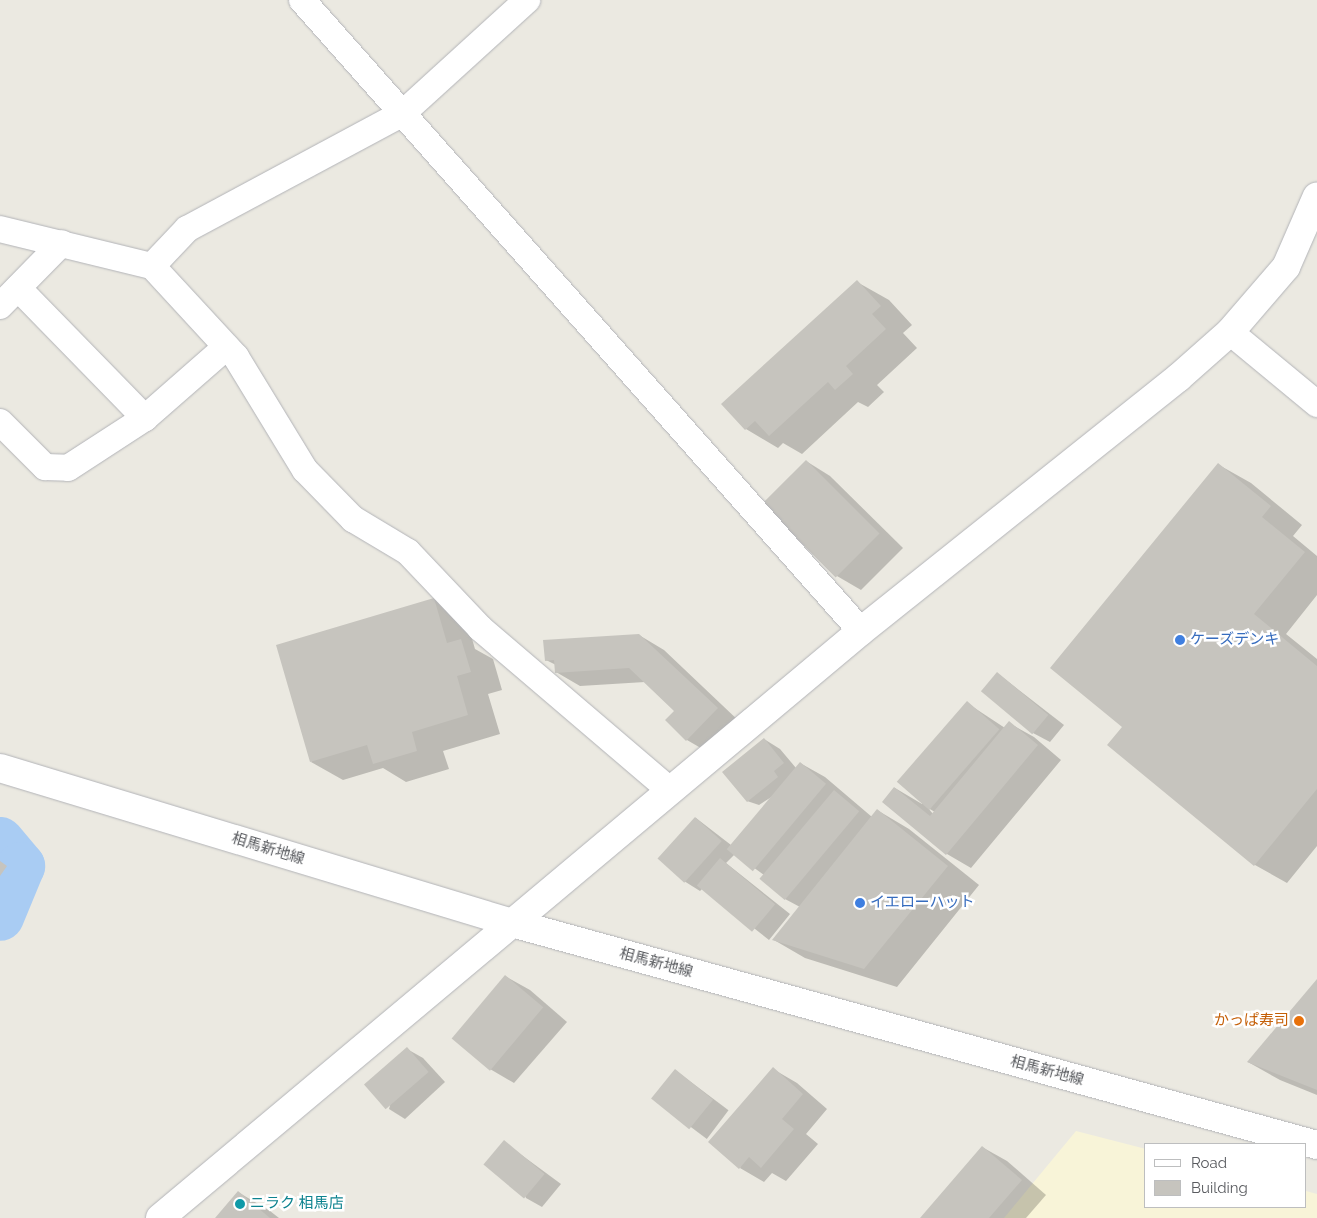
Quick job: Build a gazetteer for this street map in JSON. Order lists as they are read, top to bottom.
{
  "streets": {
    "street": ["相馬新地線"]
  },
  "places": [
    "ケーズデンキ",
    "イエローハット",
    "かっぱ寿司",
    "ニラク 相馬店"
  ],
  "legend": ["Road", "Building"]
}
